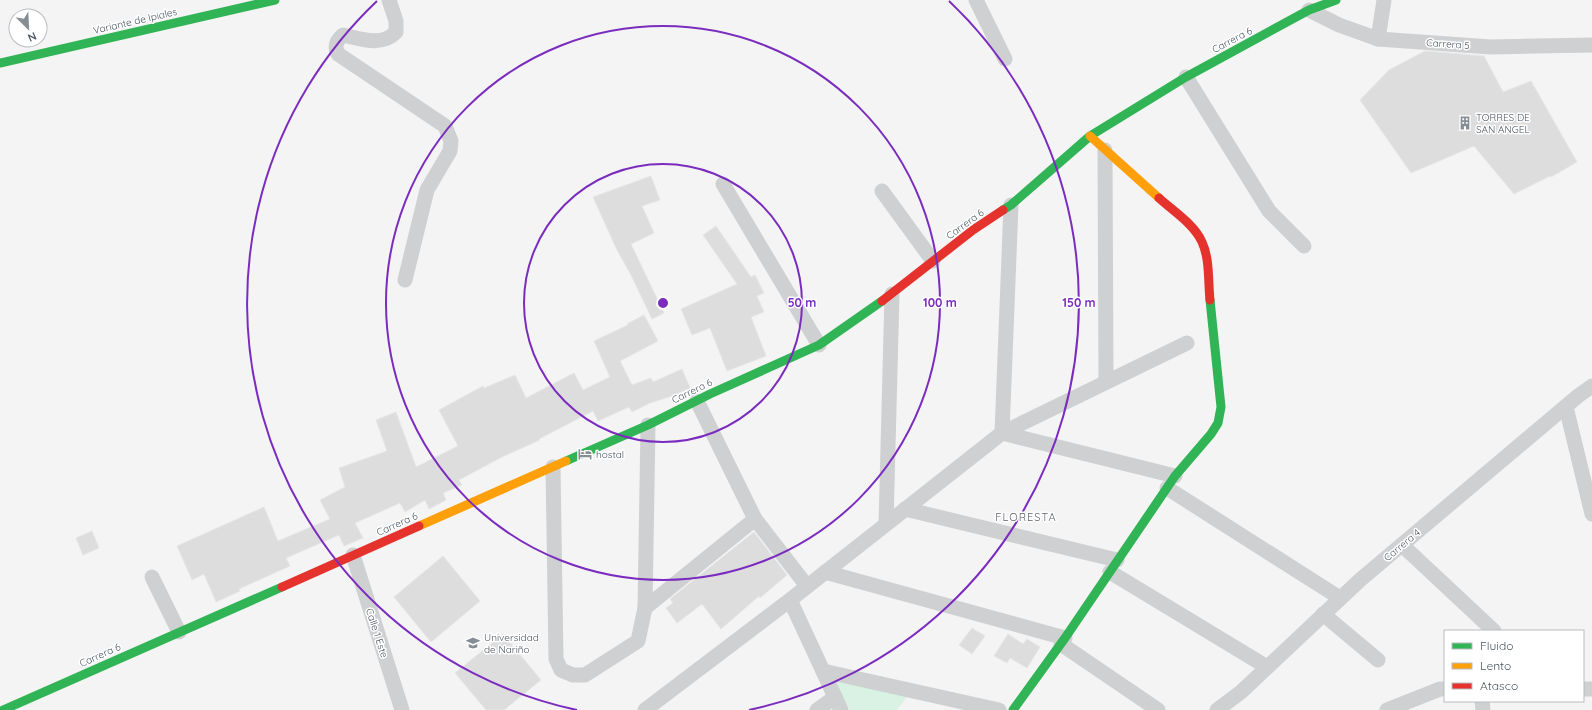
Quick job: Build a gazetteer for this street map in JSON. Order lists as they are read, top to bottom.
{
  "streets": {
    "main road": ["Variante de Ipiales", "Carrera 6"],
    "street": ["Carrera 5", "Carrera 4", "Calle 1 Este"]
  },
  "crossings": [
    ["Carrera 6", "Carrera 5"],
    ["Carrera 6", "Calle 1 Este"]
  ],
  "districts": ["FLORESTA"],
  "places": {
    "building": ["TORRES DE SAN ANGEL"],
    "hotel": ["hostal"],
    "school or university": ["Universidad de Nariño"]
  },
  "legend": ["Fluido", "Lento", "Atasco"],
  "north": "bottom right",
  "rings": ["50 m", "100 m", "150 m"]
}
